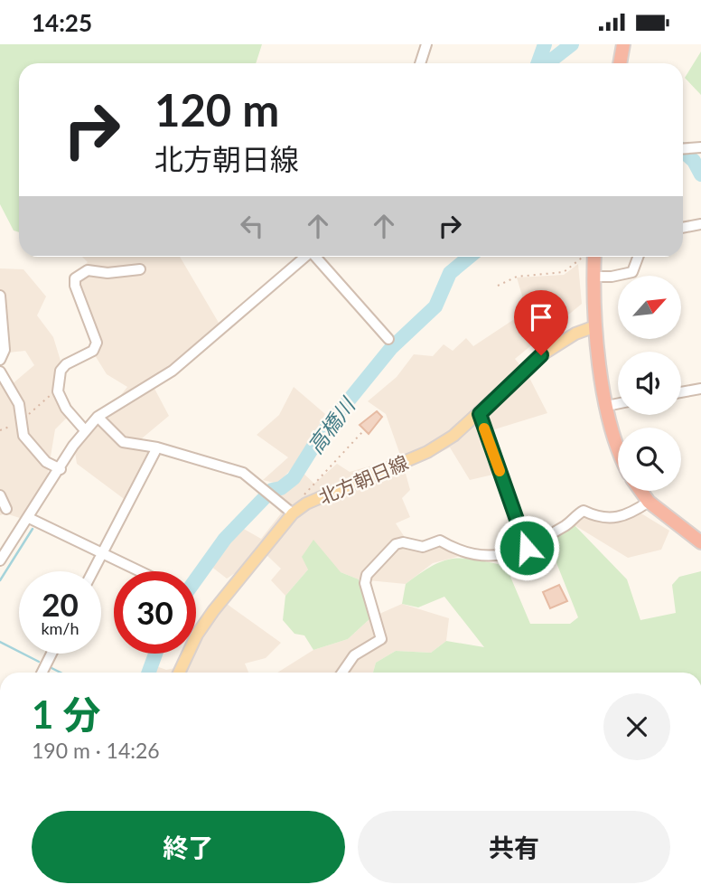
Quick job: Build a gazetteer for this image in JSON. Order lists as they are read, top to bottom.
{
  "streets": {
    "main road": ["北方朝日線"]
  },
  "water": ["高橋川"],
  "north": "top right",
  "page": {
    "status": "14:25",
    "turn": ["120 m", "北方朝日線"],
    "speed": "20 km/h",
    "limit": "30",
    "heading": ["1 分", "190 m · 14:26"],
    "buttons": ["終了", "共有"]
  }
}
